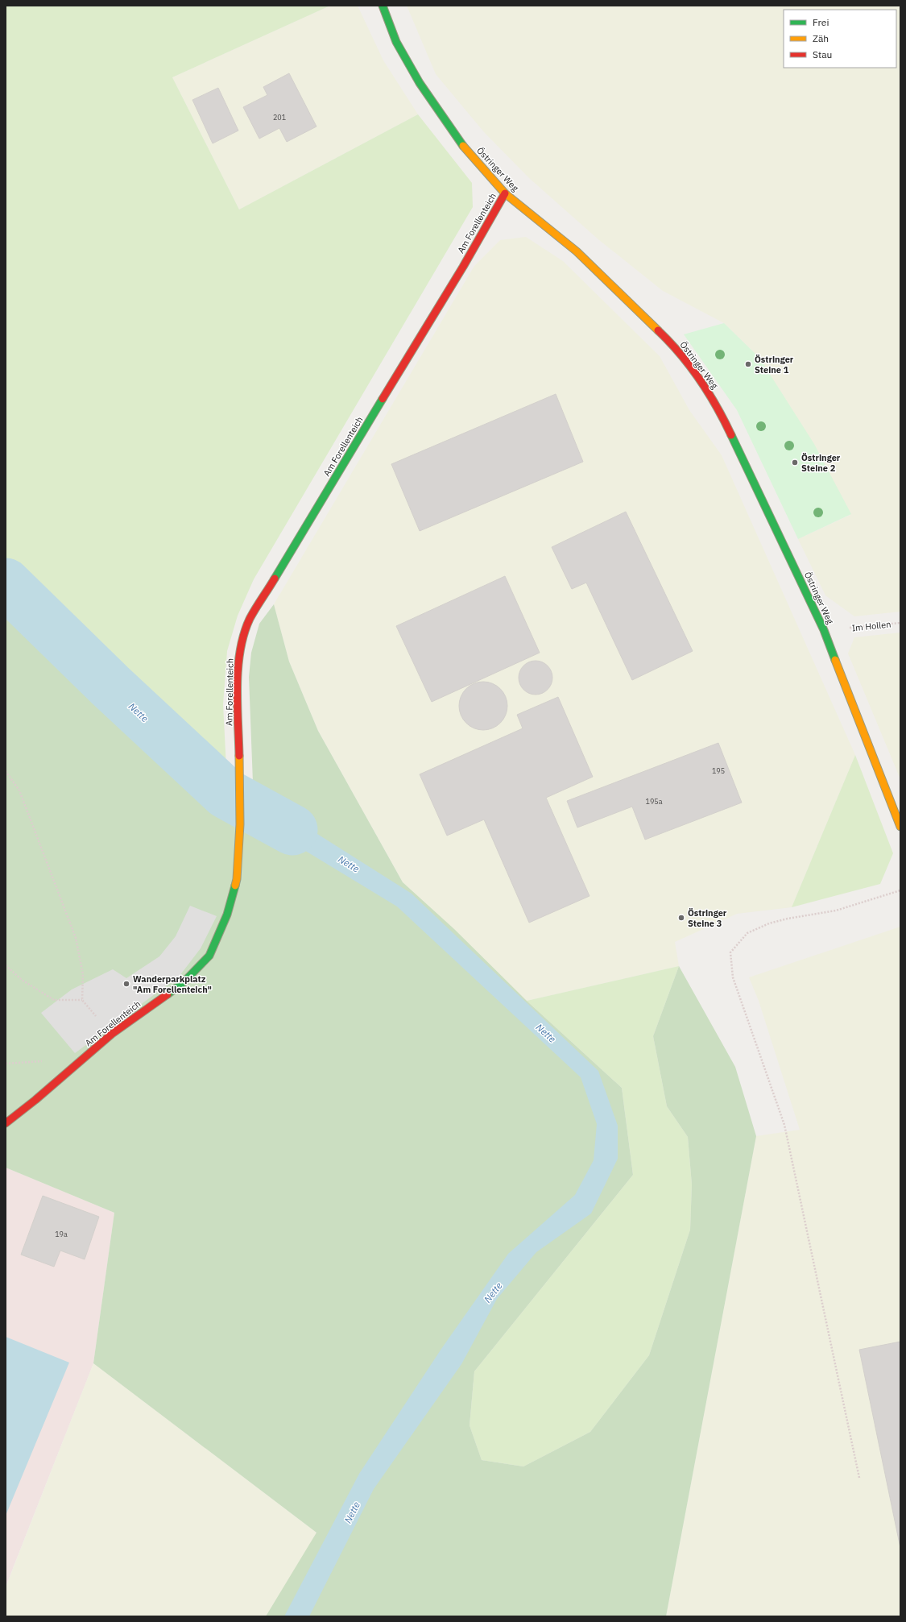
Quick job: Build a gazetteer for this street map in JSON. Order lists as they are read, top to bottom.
{
  "streets": {
    "street": ["Östringer Weg", "Am Forellenteich"],
    "path": ["Im Hollen"]
  },
  "crossings": [
    ["Östringer Weg", "Am Forellenteich"],
    ["Östringer Weg", "Im Hollen"]
  ],
  "water": ["Nette"],
  "places": [
    "Östringer Steine 1",
    "Östringer Steine 2",
    "Östringer Steine 3",
    "Wanderparkplatz \"Am Forellenteich\""
  ],
  "house_numbers": [
    "201",
    "195",
    "195a",
    "19a"
  ],
  "legend": ["Frei", "Zäh", "Stau"]
}
